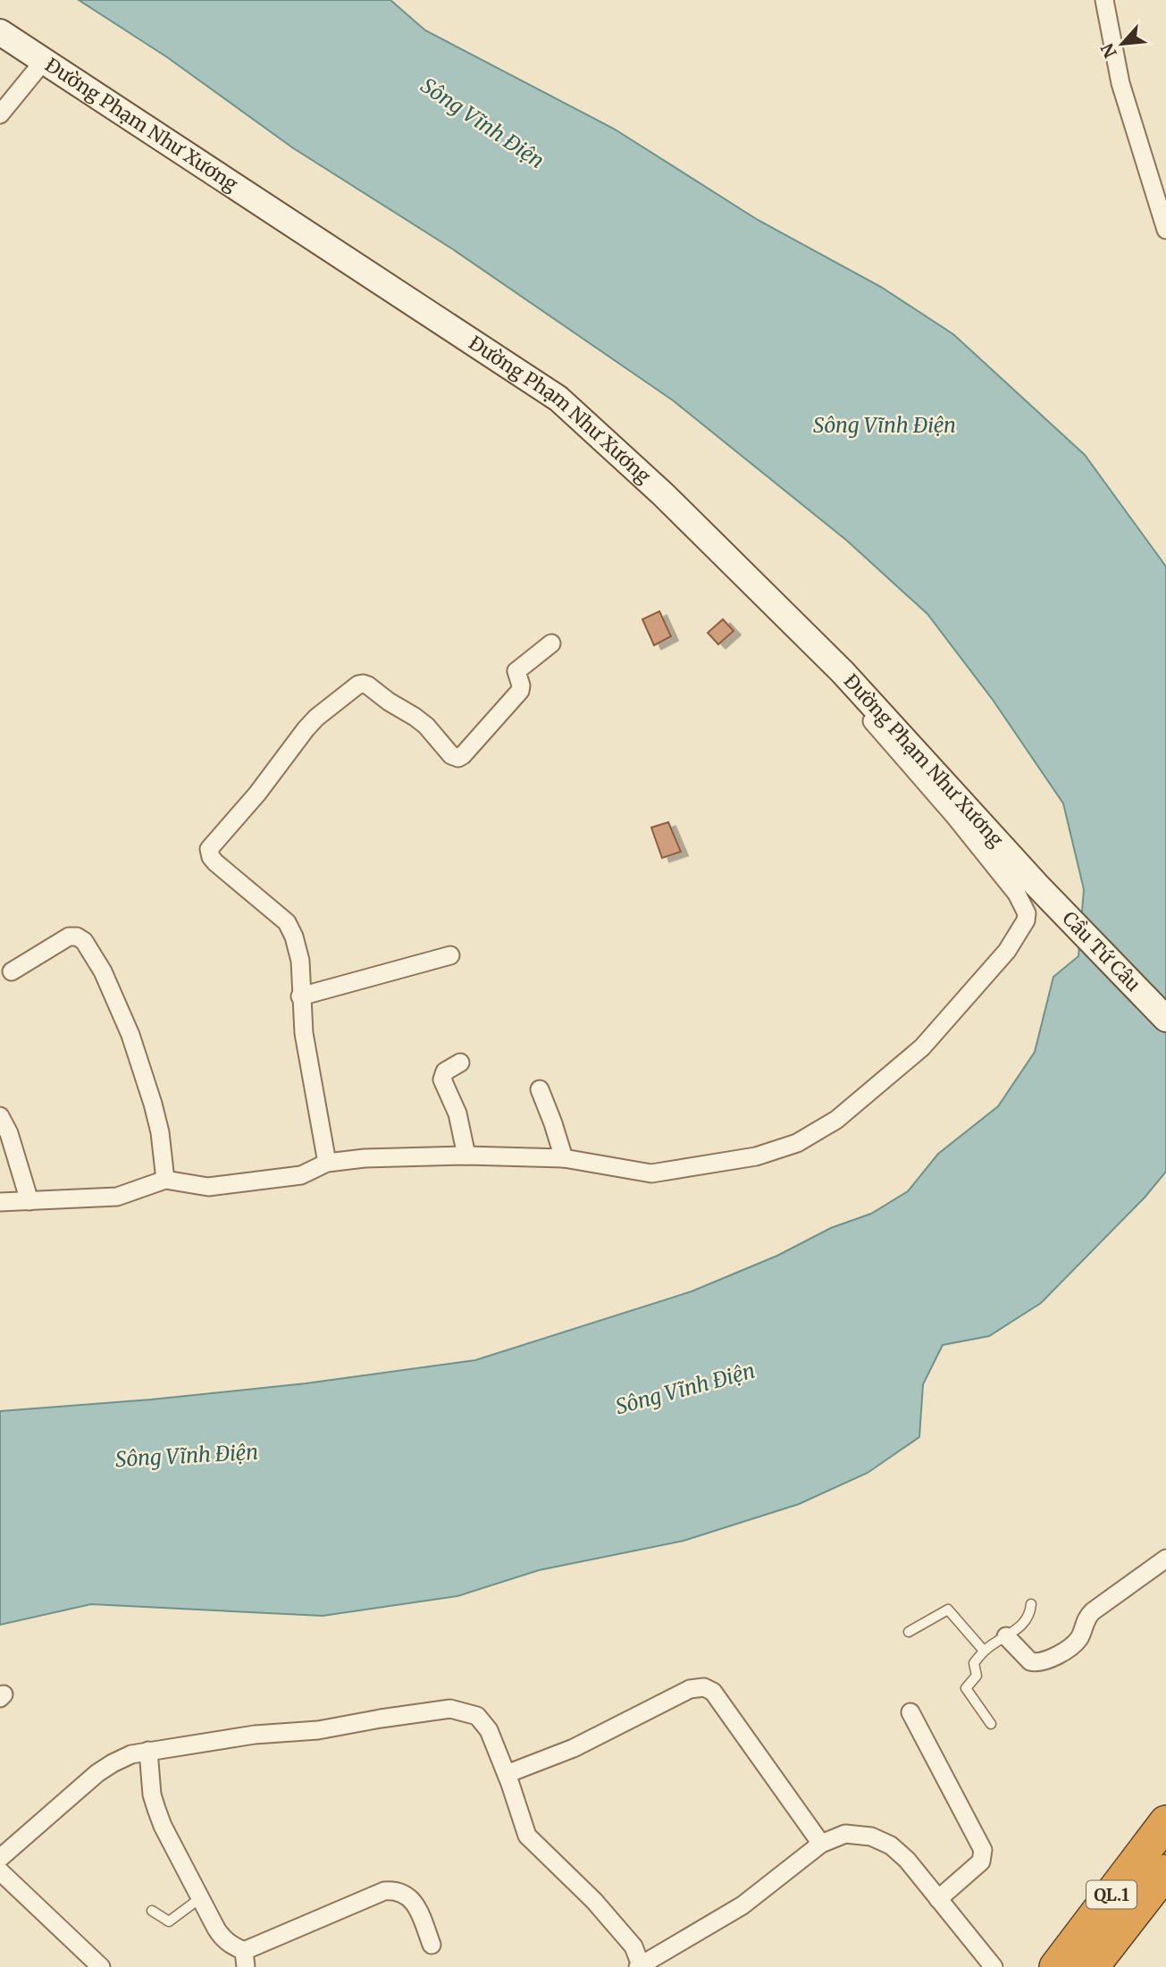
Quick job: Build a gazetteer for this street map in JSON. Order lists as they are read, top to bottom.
{
  "streets": {
    "highway": ["QL.1"],
    "main road": ["Đường Phạm Như Xương", "Cầu Tứ Câu"]
  },
  "crossings": [
    ["Đường Phạm Như Xương", "Cầu Tứ Câu"]
  ],
  "water": ["Sông Vĩnh Điện"],
  "north": "bottom left"
}
